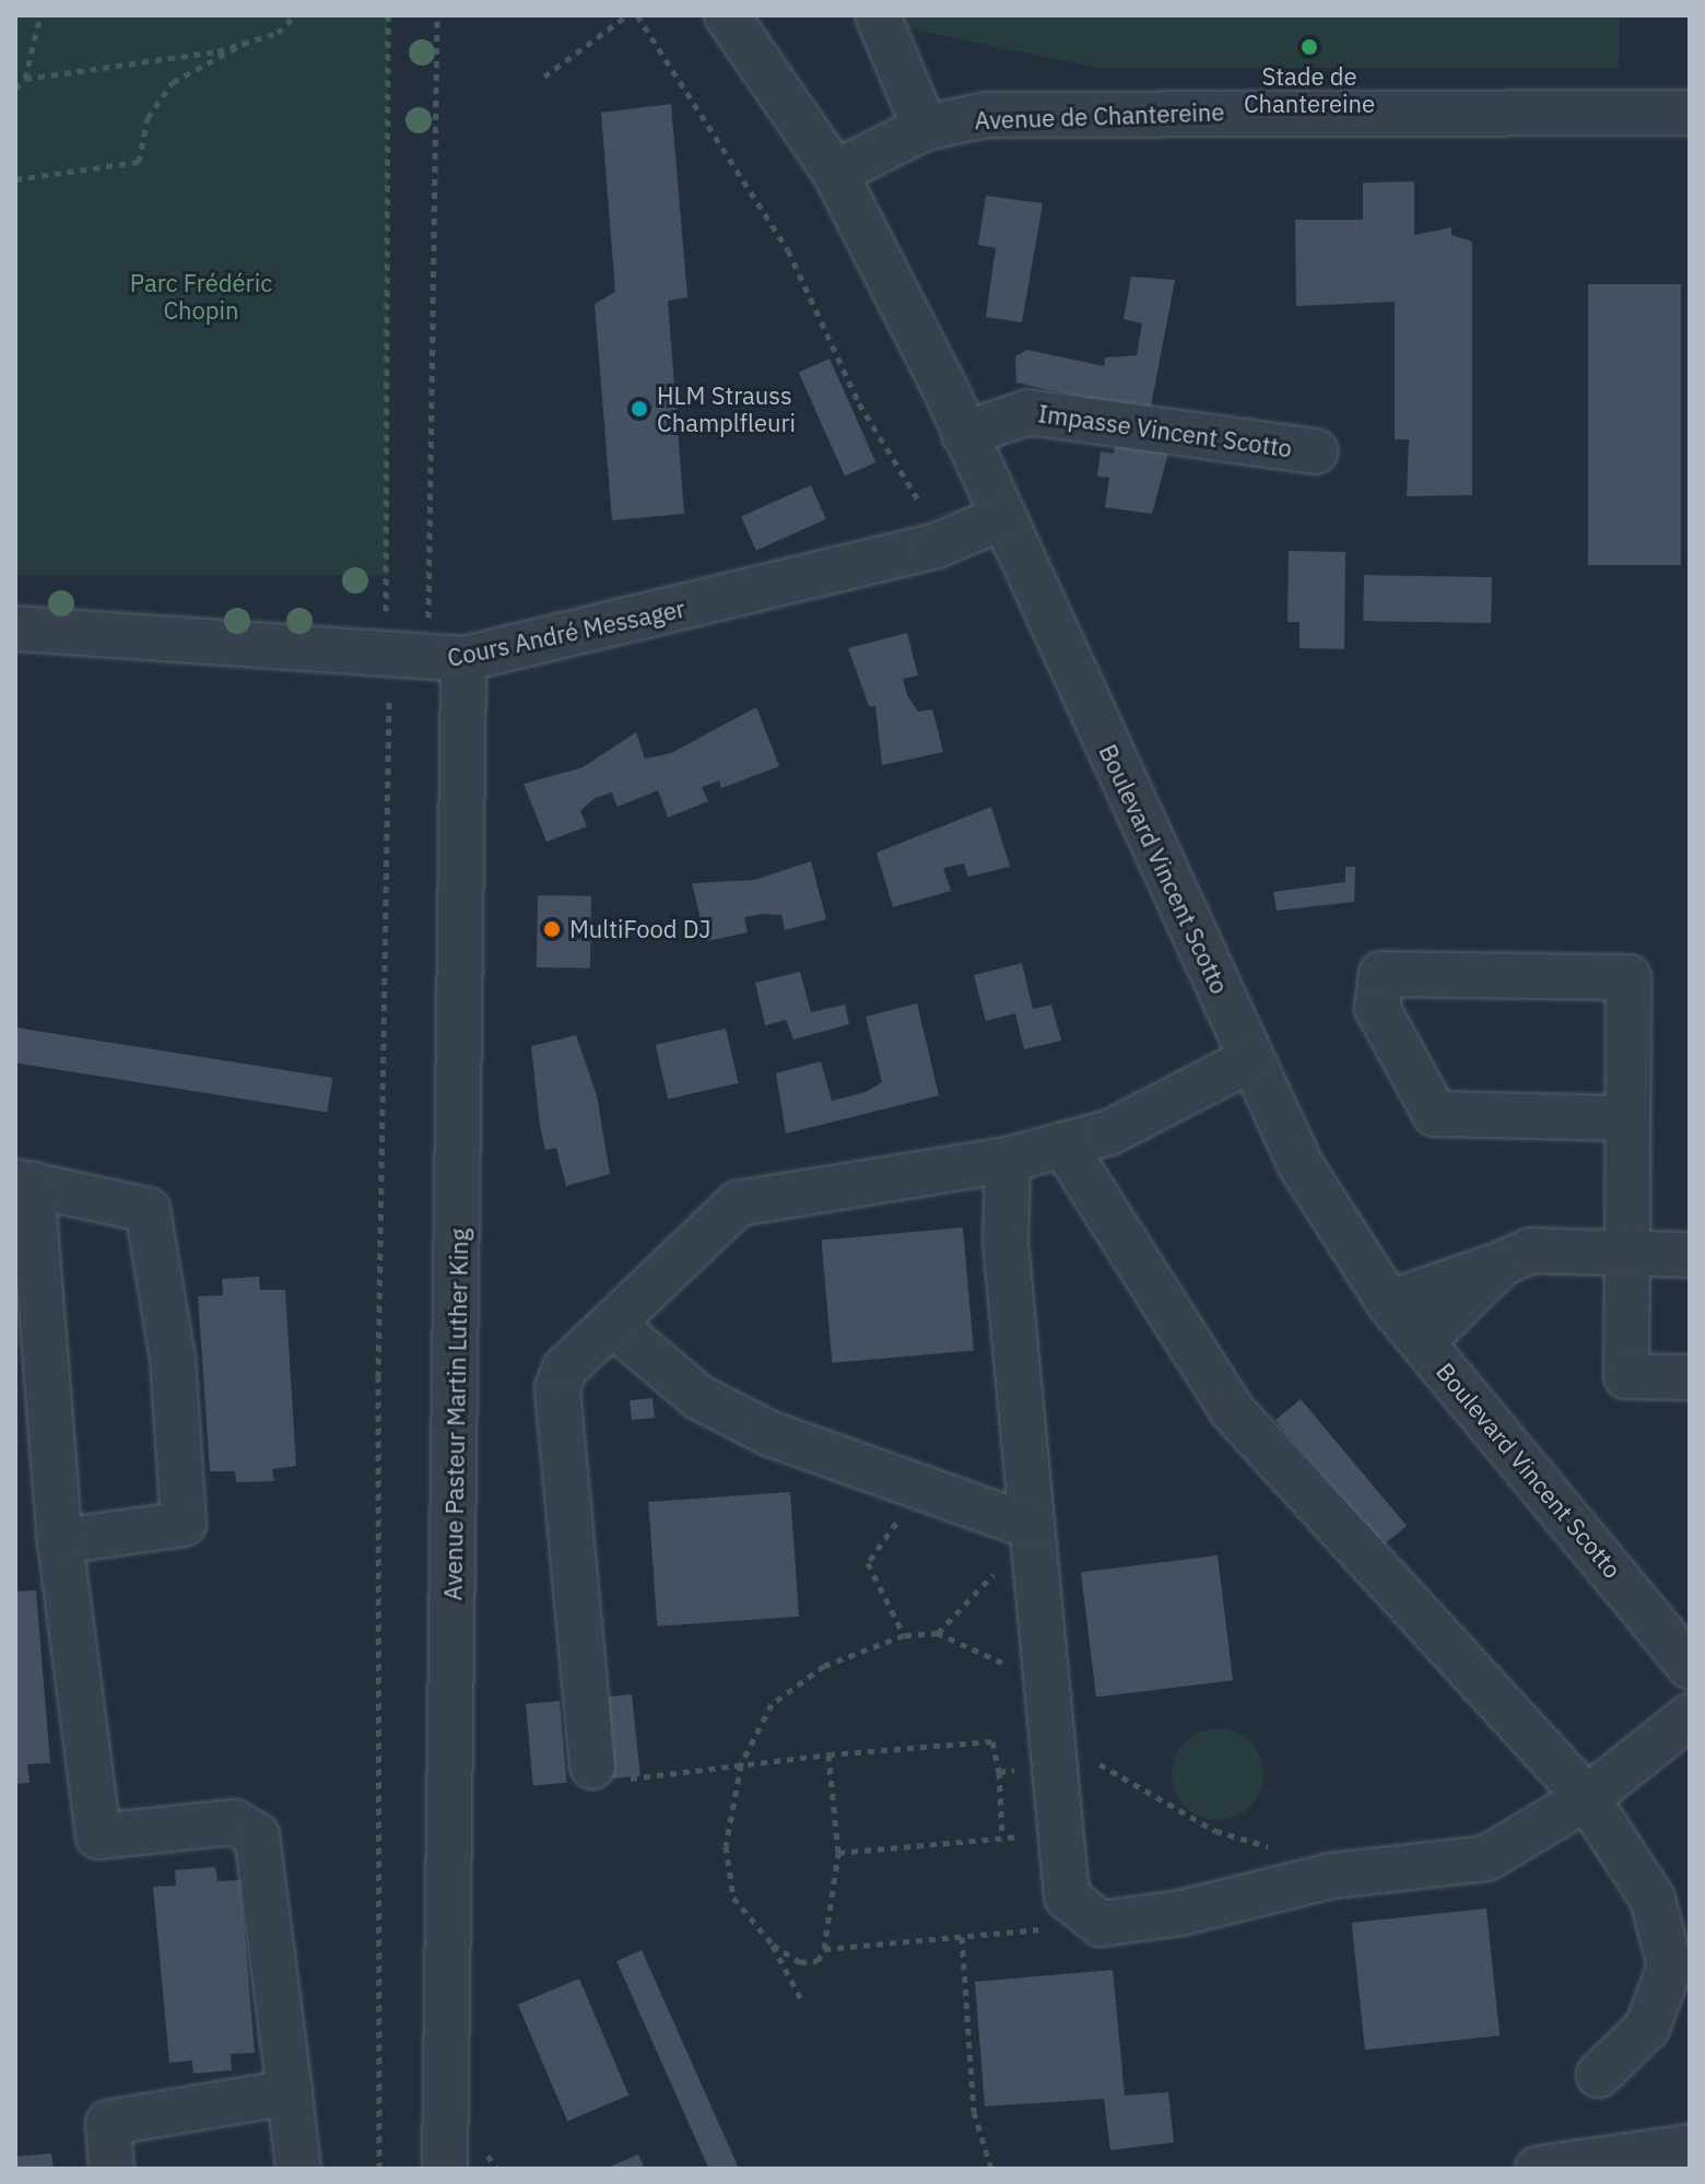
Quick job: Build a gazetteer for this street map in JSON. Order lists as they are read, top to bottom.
{
  "streets": {
    "street": [
      "Avenue de Chantereine",
      "Impasse Vincent Scotto",
      "Cours André Messager",
      "Boulevard Vincent Scotto",
      "Avenue Pasteur Martin Luther King"
    ]
  },
  "crossings": [
    ["Avenue de Chantereine", "Boulevard Vincent Scotto"],
    ["Impasse Vincent Scotto", "Boulevard Vincent Scotto"],
    ["Cours André Messager", "Boulevard Vincent Scotto"],
    ["Cours André Messager", "Avenue Pasteur Martin Luther King"]
  ],
  "parks": ["Parc Frédéric Chopin"],
  "places": ["Stade de Chantereine", "HLM Strauss Champlfleuri", "MultiFood DJ"]
}
